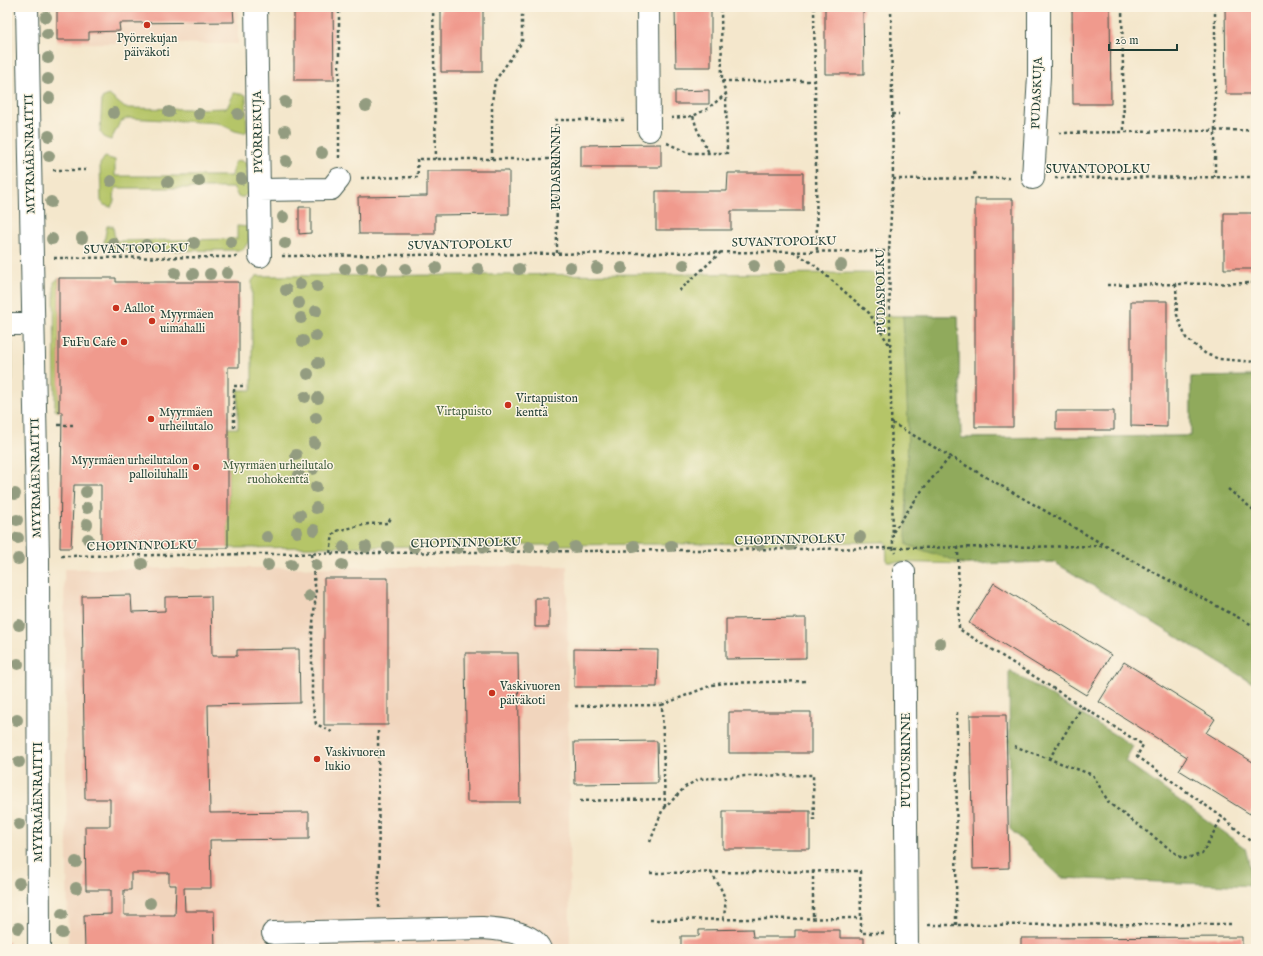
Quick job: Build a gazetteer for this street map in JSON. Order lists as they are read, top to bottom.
{
  "streets": {
    "street": [
      "PUDASKUJA",
      "PYÖRREKUJA",
      "MYYRMÄENRAITTI",
      "PUTOUSRINNE"
    ],
    "path": [
      "PUDASRINNE",
      "SUVANTOPOLKU",
      "PUDASPOLKU",
      "CHOPININPOLKU"
    ]
  },
  "crossings": [
    ["PUDASKUJA", "SUVANTOPOLKU"],
    ["PYÖRREKUJA", "SUVANTOPOLKU"],
    ["MYYRMÄENRAITTI", "SUVANTOPOLKU"],
    ["MYYRMÄENRAITTI", "CHOPININPOLKU"],
    ["PUDASRINNE", "SUVANTOPOLKU"],
    ["SUVANTOPOLKU", "PUDASPOLKU"],
    ["PUDASPOLKU", "CHOPININPOLKU"],
    ["PUDASPOLKU", "PUTOUSRINNE"]
  ],
  "parks": ["Virtapuisto", "Myyrmäen urheilutalo ruohokenttä"],
  "places": [
    "Pyörrekujan päiväkoti",
    "Aallot",
    "Myyrmäen uimahalli",
    "FuFu Cafe",
    "Virtapuiston kenttä",
    "Myyrmäen urheilutalo",
    "Myyrmäen urheilutalon palloiluhalli",
    "Vaskivuoren päiväkoti",
    "Vaskivuoren lukio"
  ],
  "scale_bar": "20 m"
}
